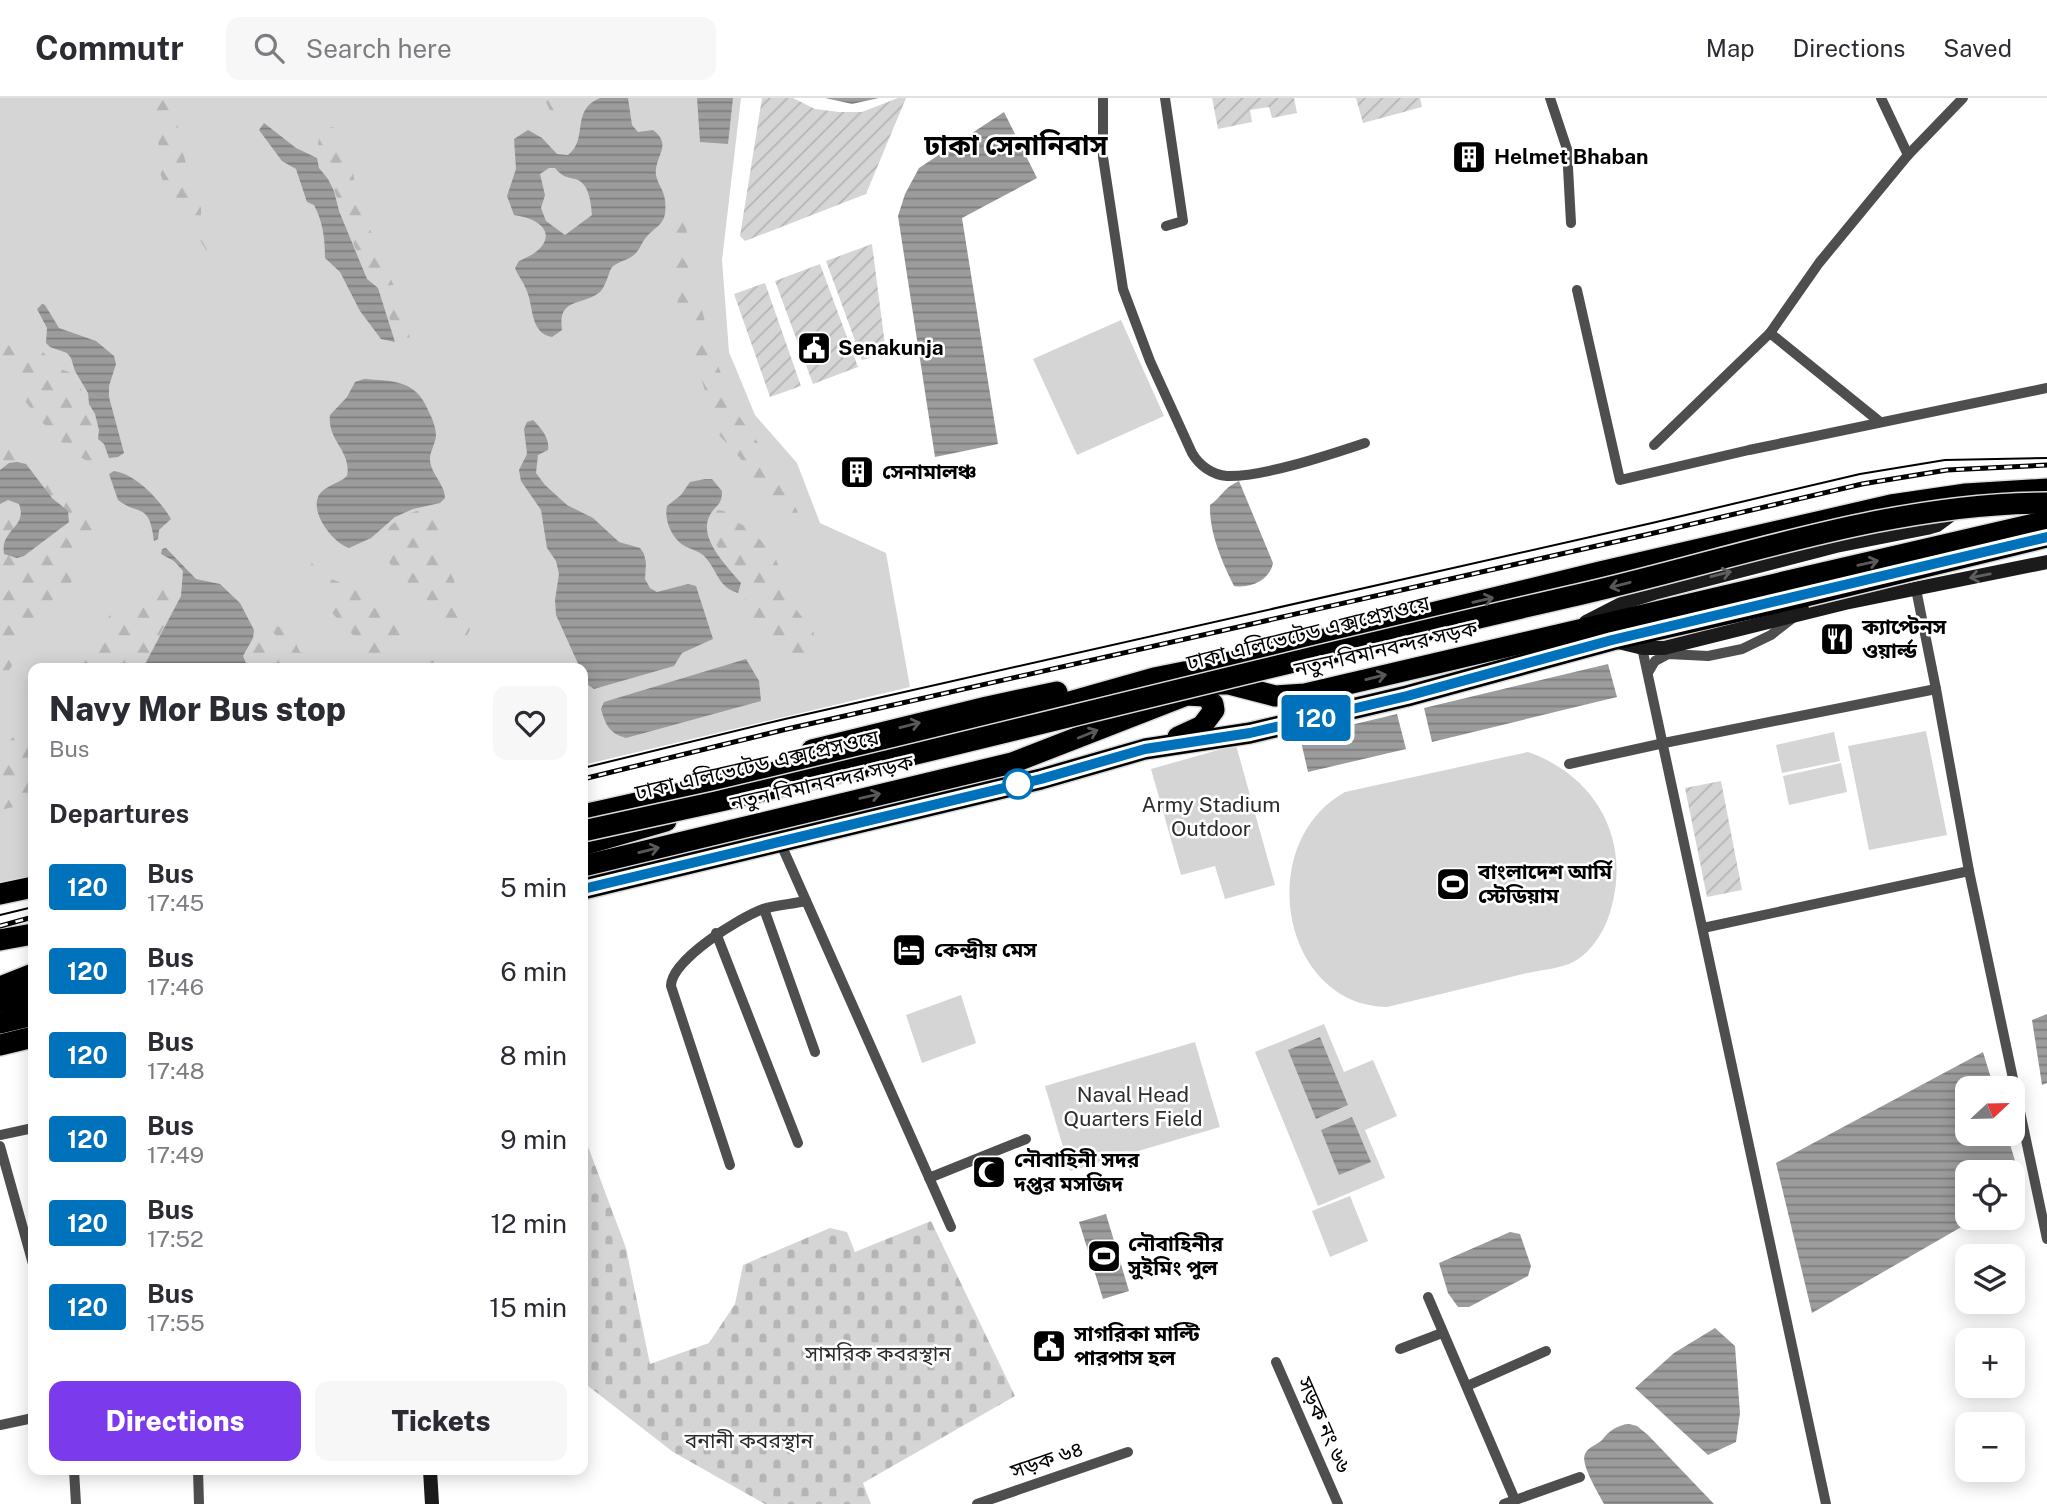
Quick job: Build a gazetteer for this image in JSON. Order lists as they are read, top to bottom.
{
  "streets": {
    "highway": ["ঢাকা এলিভেটেড এক্সপ্রেসওয়ে", "নতুন বিমানবন্দর সড়ক"],
    "street": ["সড়ক নং ৬৬", "সড়ক ৬৪"]
  },
  "districts": ["ঢাকা সেনানিবাস"],
  "parks": [
    "Army Stadium Outdoor",
    "Naval Head Quarters Field",
    "সামরিক কবরস্থান",
    "বনানী কবরস্থান"
  ],
  "places": {
    "building": ["Helmet Bhaban", "সেনামালঞ্চ"],
    "public building": ["Senakunja", "সাগরিকা মাল্টি পারপাস হল"],
    "restaurant": ["ক্যাপ্টেনস ওয়ার্ল্ড"],
    "sports": ["বাংলাদেশ আর্মি স্টেডিয়াম", "নৌবাহিনীর সুইমিং পুল"],
    "hotel": ["কেন্দ্রীয় মেস"],
    "mosque": ["নৌবাহিনী সদর দপ্তর মসজিদ"]
  },
  "lines": ["bus line 120"],
  "north": "right",
  "page": {
    "header": "Commutr",
    "search": "Search here",
    "nav": ["Map", "Directions", "Saved"],
    "on_map": "120",
    "heading": [
      ["Navy Mor Bus stop", "Bus"],
      "Departures"
    ],
    "list": [
      {
        "mark": "120",
        "name": "Bus",
        "note": "17:45",
        "value": "5 min"
      },
      {
        "mark": "120",
        "name": "Bus",
        "note": "17:46",
        "value": "6 min"
      },
      {
        "mark": "120",
        "name": "Bus",
        "note": "17:48",
        "value": "8 min"
      },
      {
        "mark": "120",
        "name": "Bus",
        "note": "17:49",
        "value": "9 min"
      },
      {
        "mark": "120",
        "name": "Bus",
        "note": "17:52",
        "value": "12 min"
      },
      {
        "mark": "120",
        "name": "Bus",
        "note": "17:55",
        "value": "15 min"
      }
    ],
    "map_buttons": ["+", "−"],
    "buttons": ["Directions", "Tickets"]
  }
}
